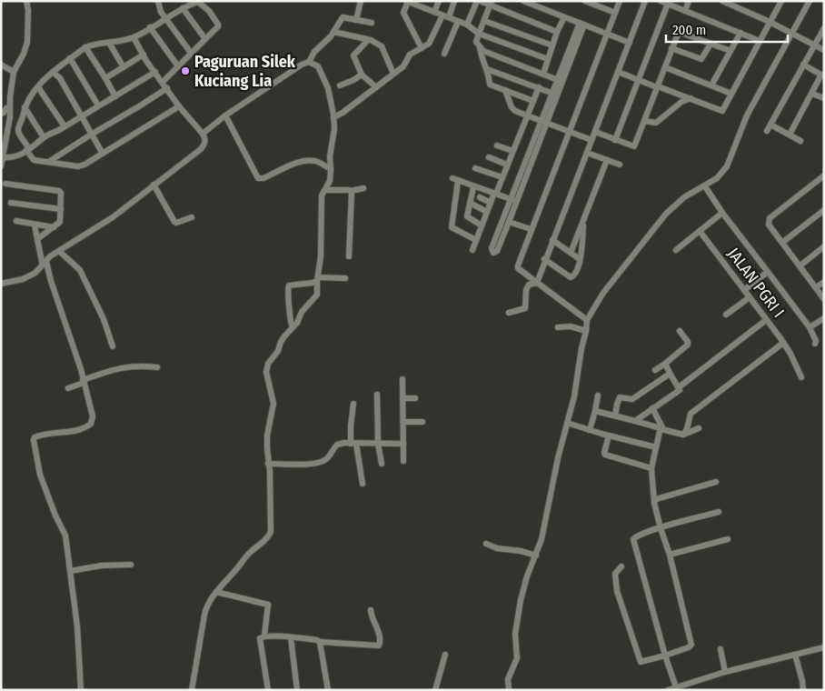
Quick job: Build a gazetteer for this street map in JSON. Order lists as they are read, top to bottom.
{
  "streets": {
    "street": ["JALAN PGRI I"]
  },
  "places": ["Paguruan Silek Kuciang Lia"],
  "scale_bar": "200 m"
}
